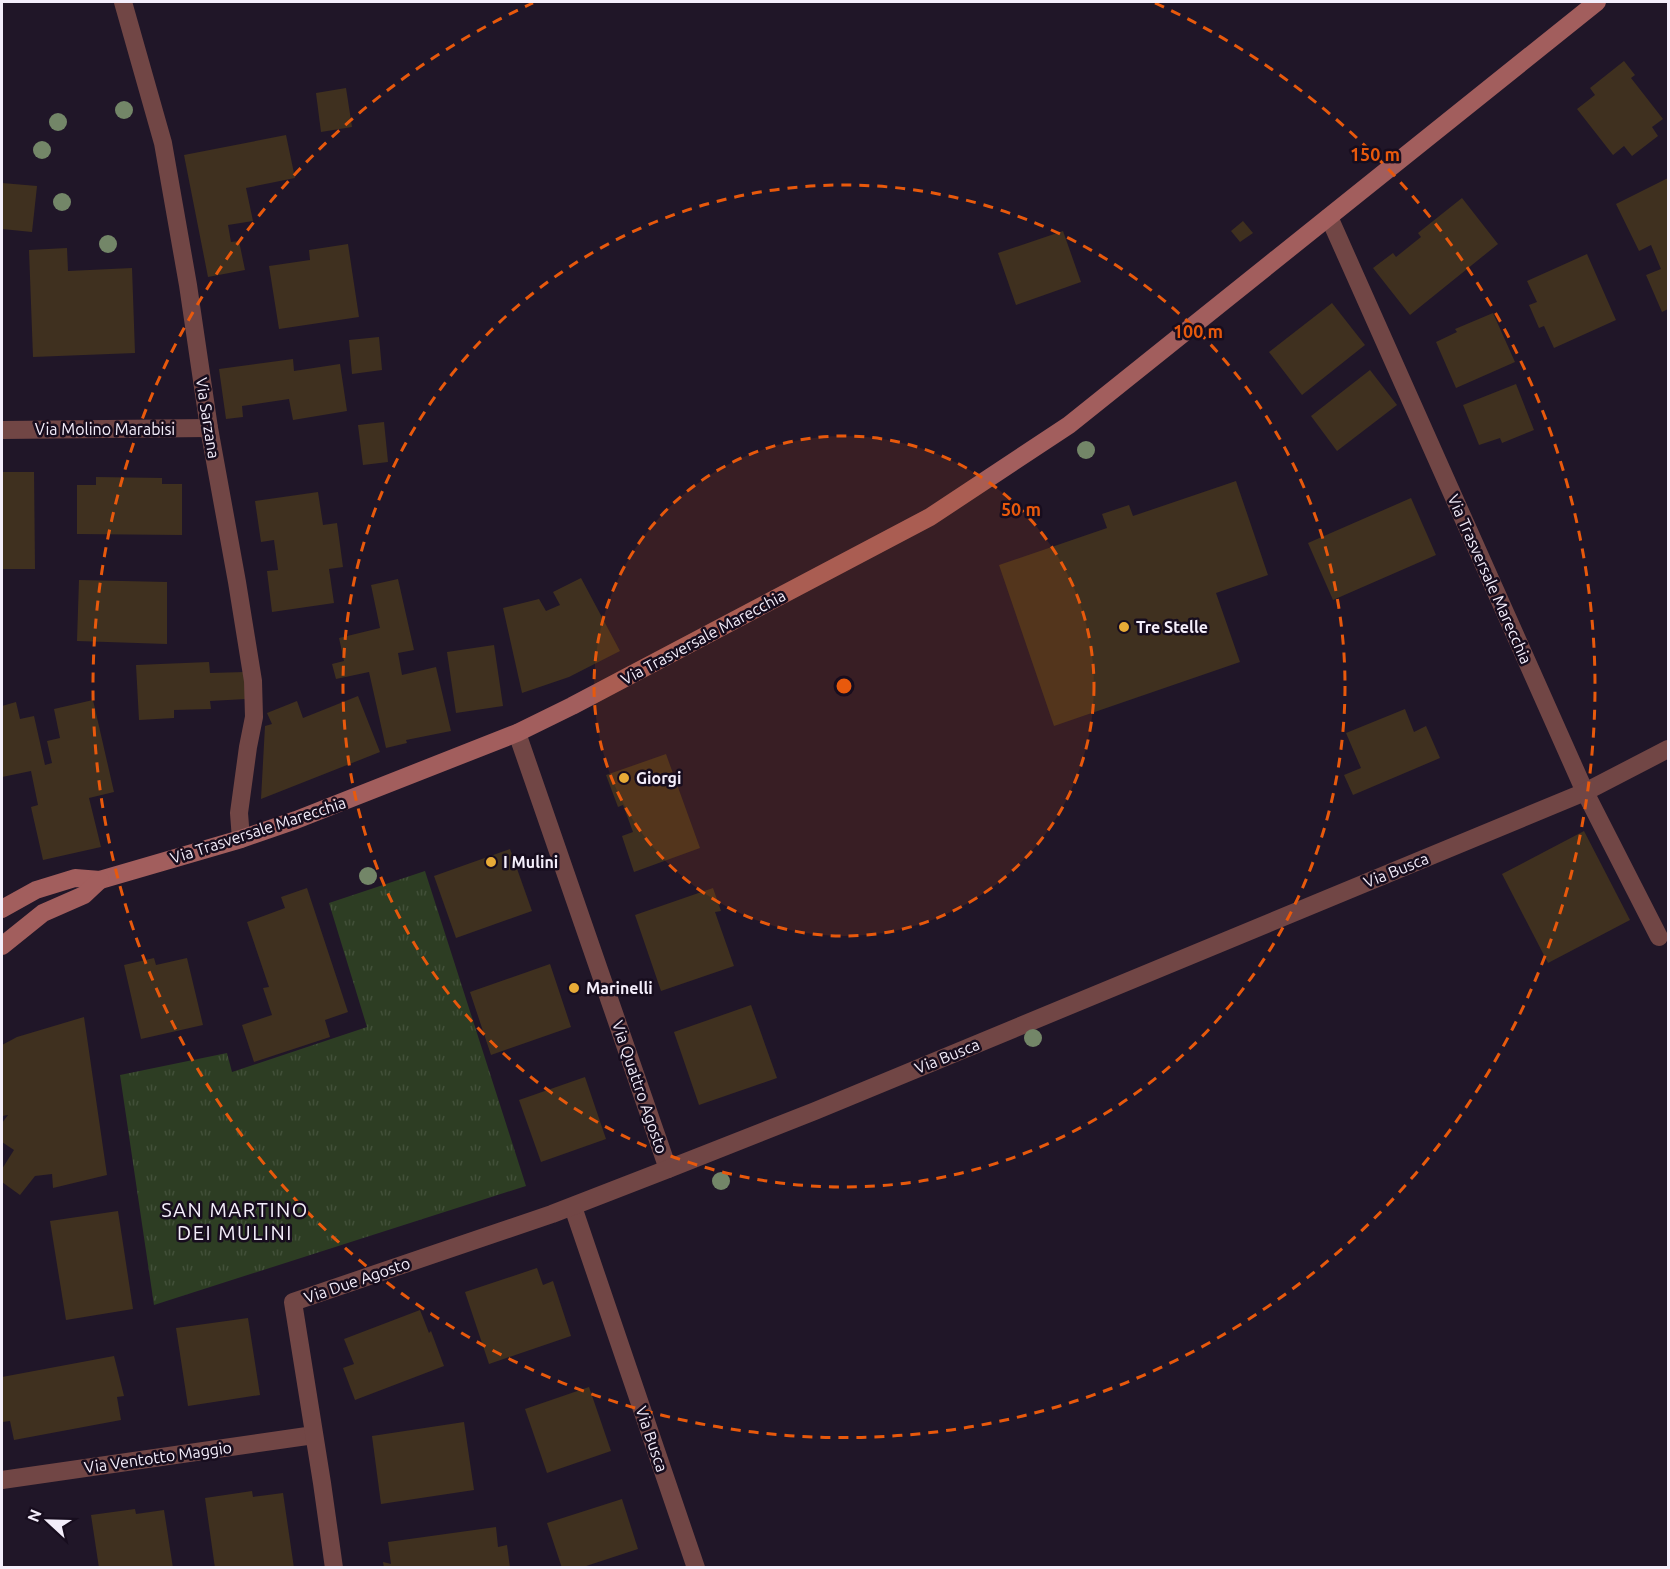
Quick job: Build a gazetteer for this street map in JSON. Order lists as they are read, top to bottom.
{
  "streets": {
    "main road": ["Via Trasversale Marecchia"],
    "street": [
      "Via Sarzana",
      "Via Molino Marabisi",
      "Via Busca",
      "Via Quattro Agosto",
      "Via Due Agosto",
      "Via Ventotto Maggio"
    ]
  },
  "crossings": [
    ["Via Sarzana", "Via Molino Marabisi"],
    ["Via Sarzana", "Via Trasversale Marecchia"],
    ["Via Trasversale Marecchia", "Via Busca"],
    ["Via Trasversale Marecchia", "Via Quattro Agosto"],
    ["Via Busca", "Via Quattro Agosto"],
    ["Via Busca", "Via Due Agosto"],
    ["Via Due Agosto", "Via Ventotto Maggio"]
  ],
  "districts": ["SAN MARTINO DEI MULINI"],
  "places": [
    "Tre Stelle",
    "Giorgi",
    "I Mulini",
    "Marinelli"
  ],
  "north": "left",
  "rings": ["150 m", "100 m", "50 m"]
}
